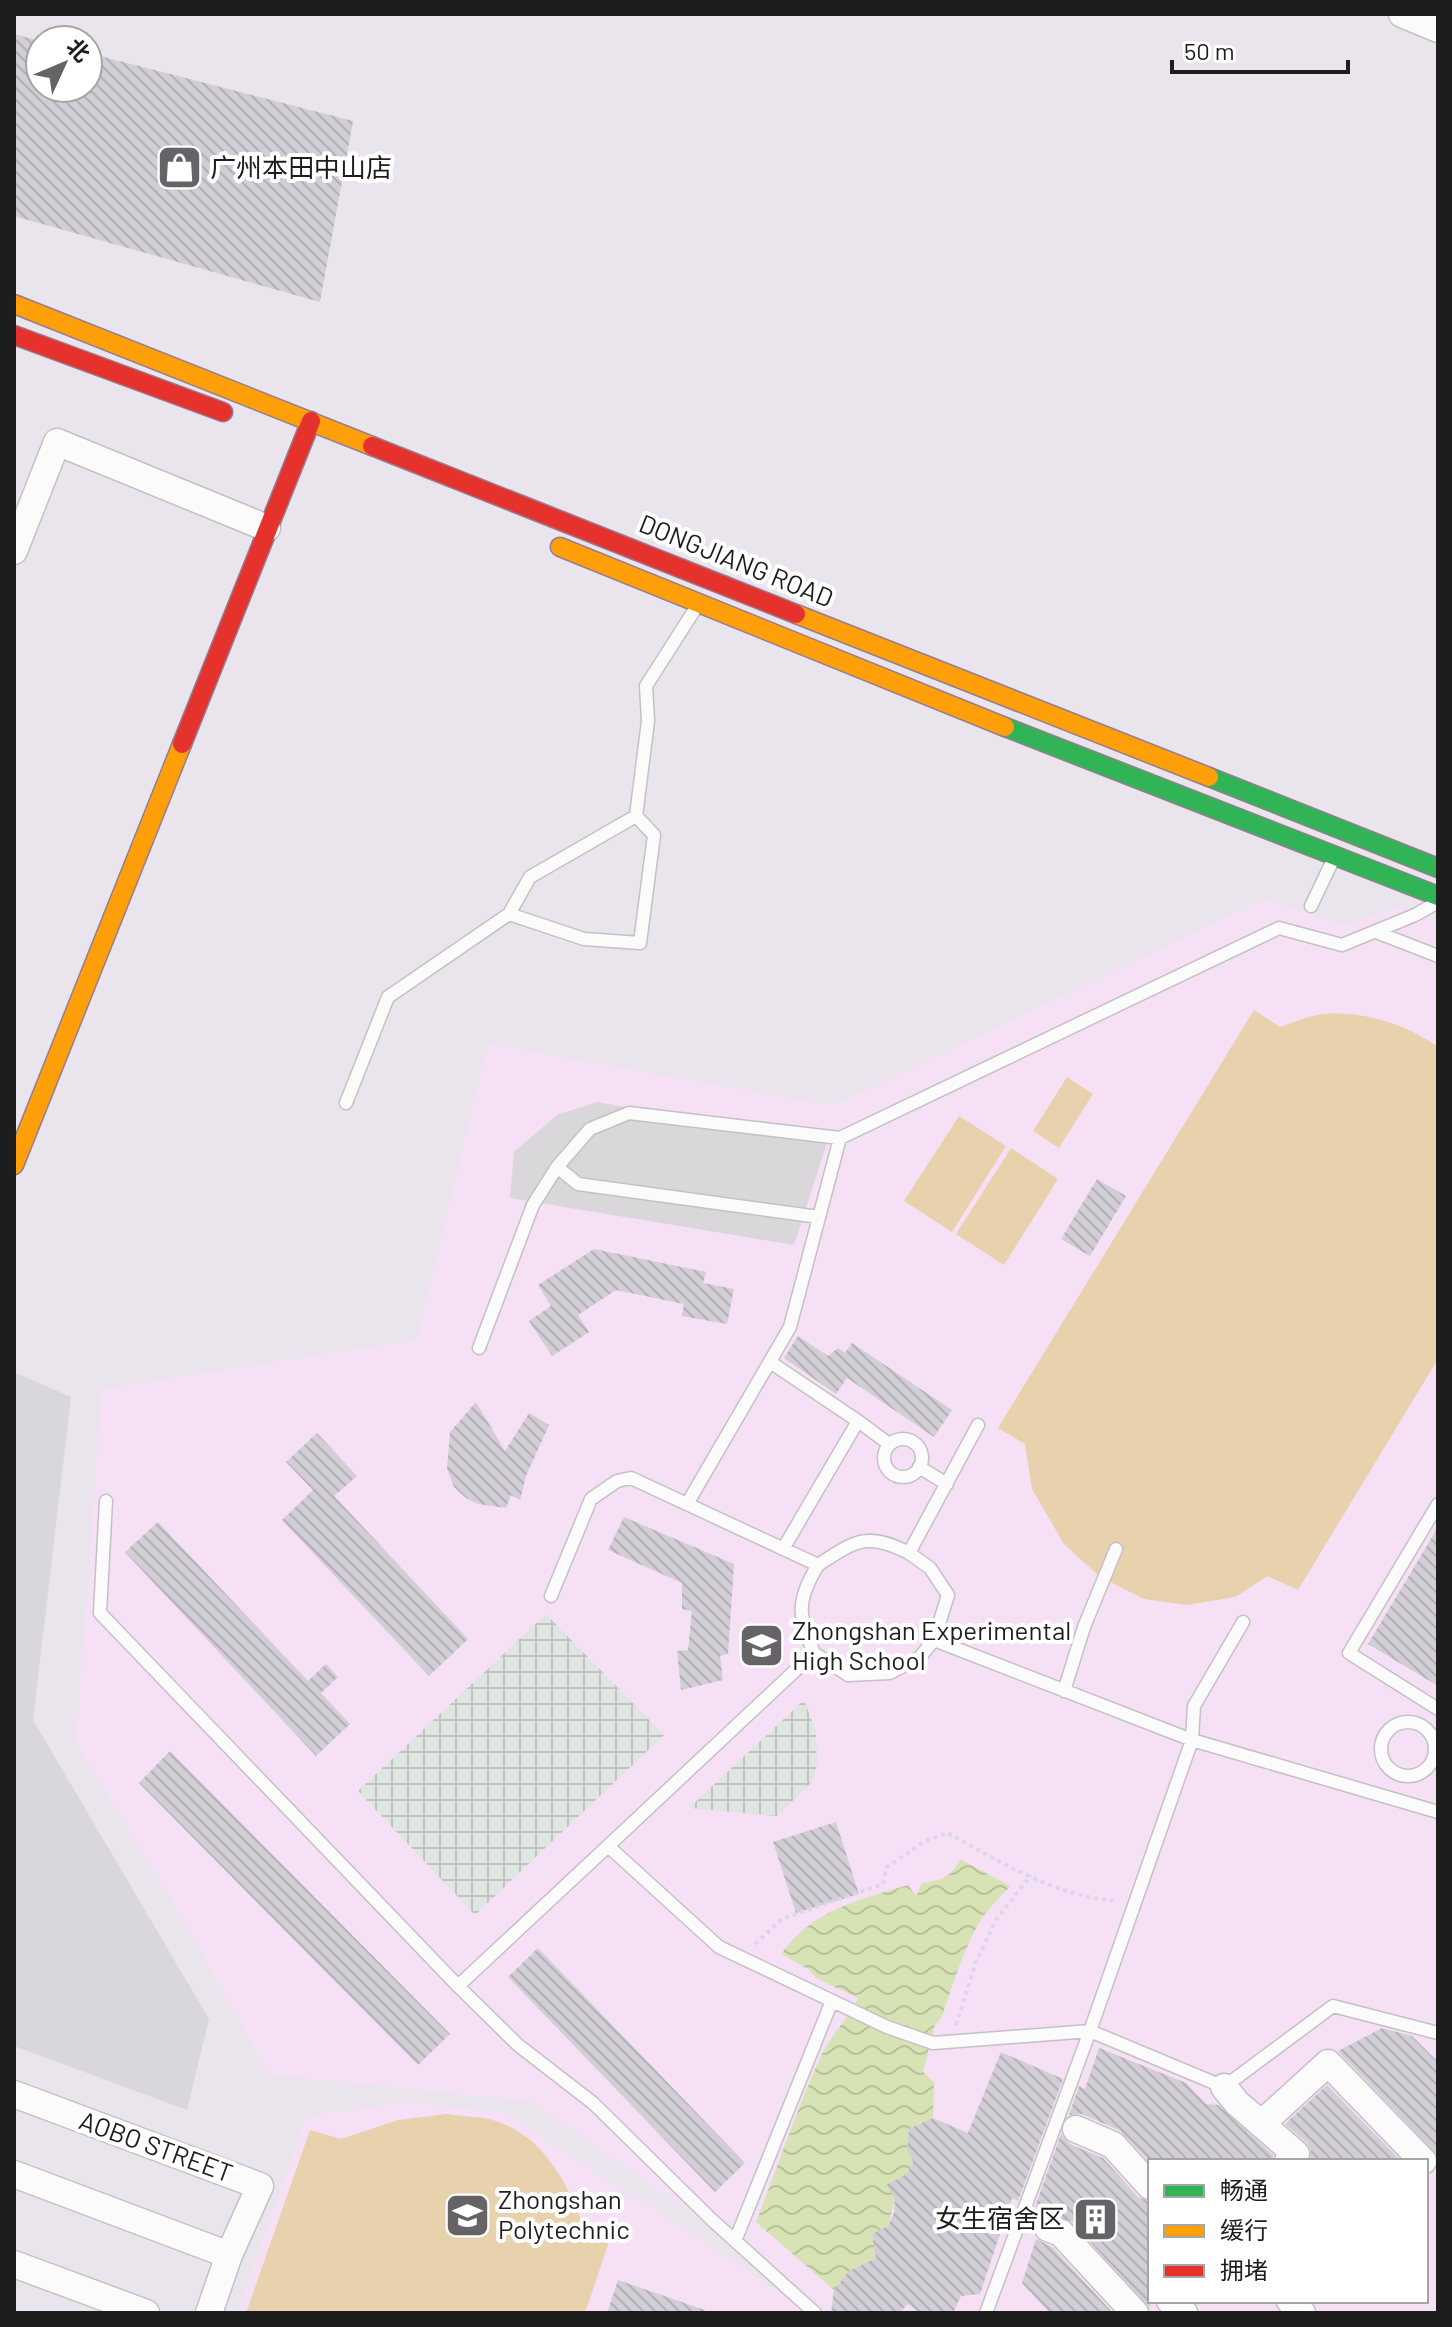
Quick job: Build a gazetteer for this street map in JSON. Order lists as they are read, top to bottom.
{
  "streets": {
    "street": ["DONGJIANG ROAD", "AOBO STREET"]
  },
  "places": {
    "shop": ["广州本田中山店"],
    "school or university": ["Zhongshan Experimental High School", "Zhongshan Polytechnic"],
    "building": ["女生宿舍区"]
  },
  "legend": ["畅通", "缓行", "拥堵"],
  "scale_bar": "50 m",
  "north": "top right"
}
